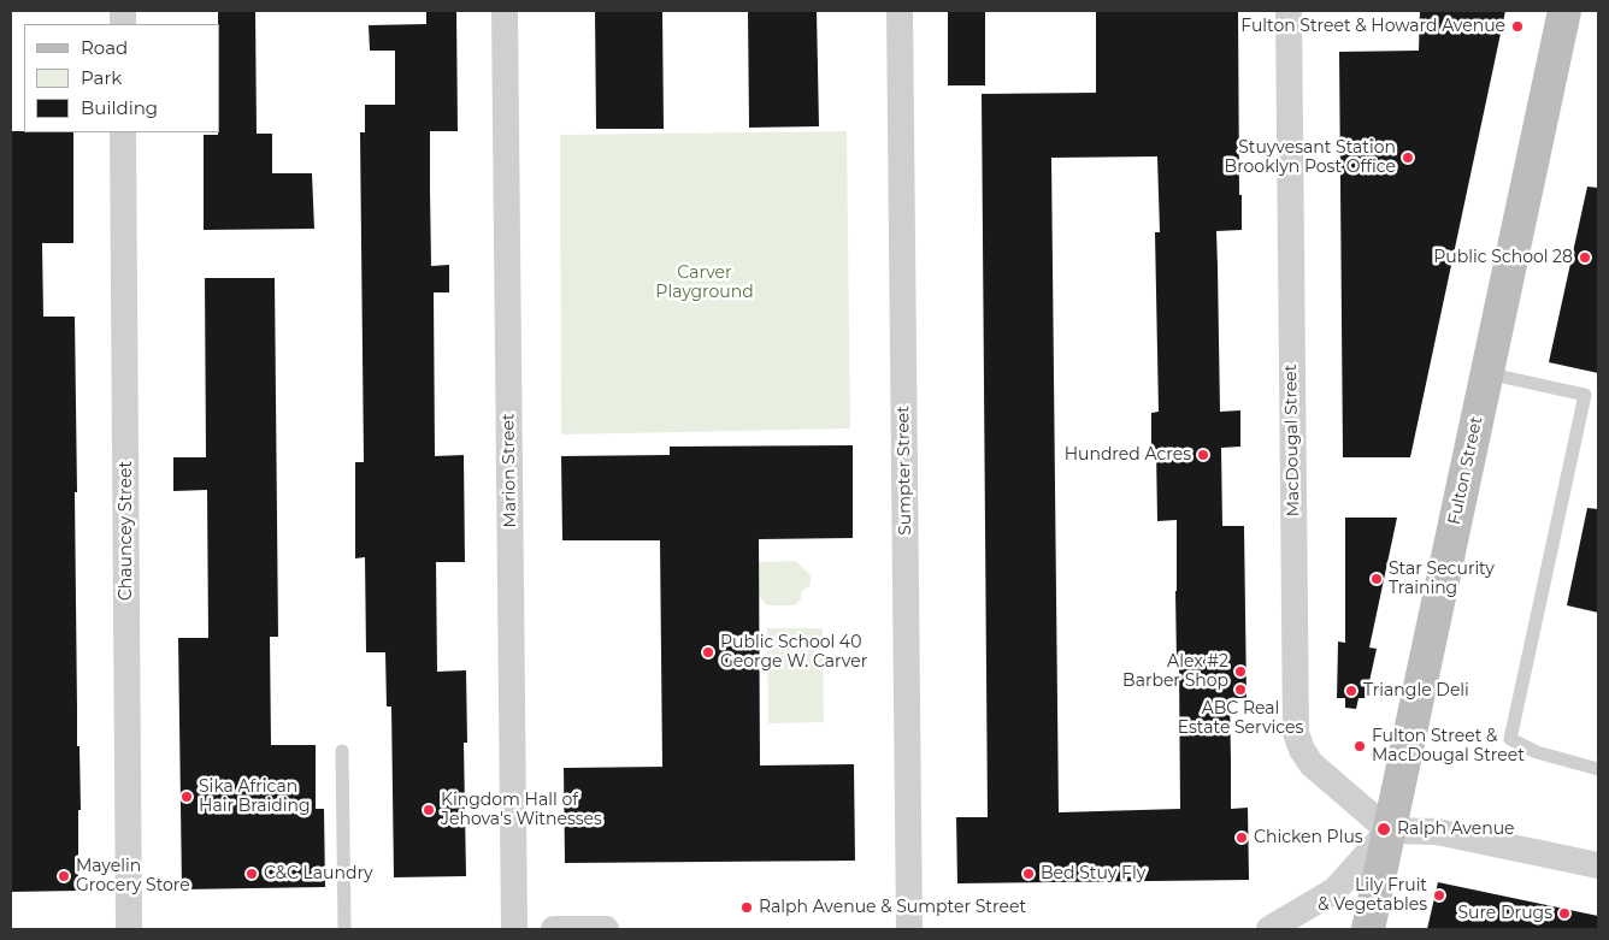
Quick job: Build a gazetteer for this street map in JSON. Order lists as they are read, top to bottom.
{
  "streets": {
    "main road": ["Fulton Street"],
    "street": [
      "MacDougal Street",
      "Marion Street",
      "Sumpter Street",
      "Chauncey Street"
    ]
  },
  "crossings": [
    ["MacDougal Street", "Fulton Street"]
  ],
  "parks": ["Carver Playground"],
  "places": [
    "Fulton Street & Howard Avenue",
    "Stuyvesant Station Brooklyn Post Office",
    "Public School 28",
    "Hundred Acres",
    "Star Security Training",
    "Public School 40 George W. Carver",
    "Alex #2 Barber Shop",
    "ABC Real Estate Services",
    "Triangle Deli",
    "Fulton Street & MacDougal Street",
    "Sika African Hair Braiding",
    "Kingdom Hall of Jehova's Witnesses",
    "Ralph Avenue",
    "Chicken Plus",
    "C&C Laundry",
    "Bed Stuy Fly",
    "Mayelin Grocery Store",
    "Lily Fruit & Vegetables",
    "Ralph Avenue & Sumpter Street",
    "Sure Drugs"
  ],
  "legend": ["Road", "Park", "Building"]
}
